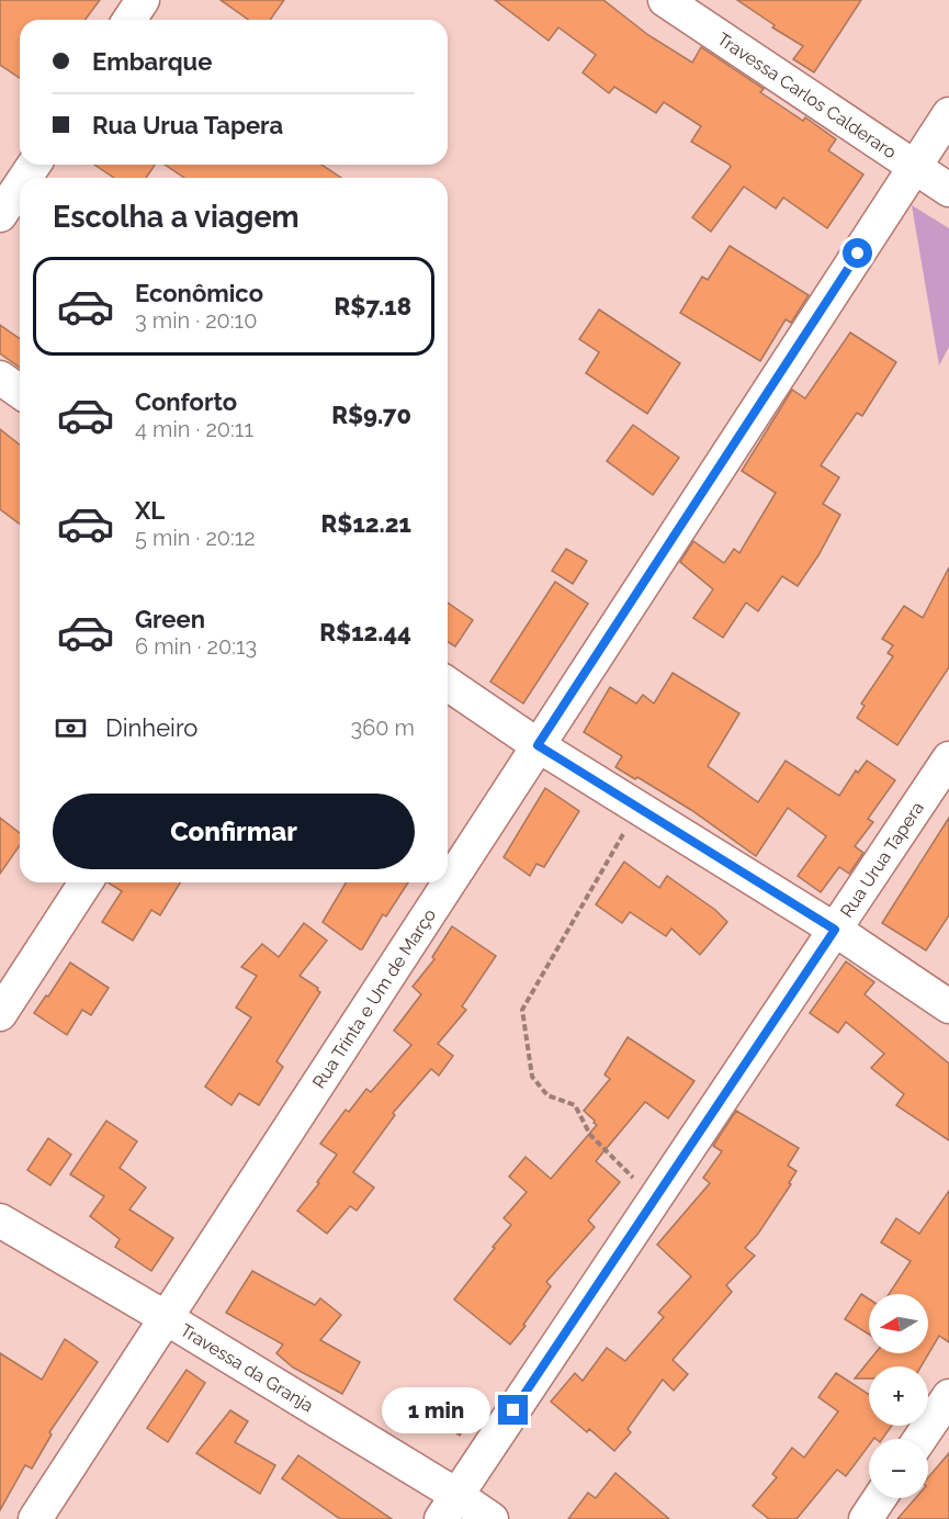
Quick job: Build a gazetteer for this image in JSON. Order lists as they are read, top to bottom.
{
  "streets": {
    "street": [
      "Travessa Carlos Calderaro",
      "Rua Urua Tapera",
      "Rua Trinta e Um de Março",
      "Travessa da Granja"
    ]
  },
  "crossings": [
    ["Travessa Carlos Calderaro", "Rua Trinta e Um de Março"],
    ["Rua Urua Tapera", "Travessa da Granja"],
    ["Rua Trinta e Um de Março", "Travessa da Granja"]
  ],
  "north": "left",
  "page": {
    "banner": ["Embarque", "Rua Urua Tapera"],
    "heading": "Escolha a viagem",
    "list": [
      {
        "name": "Econômico",
        "note": "3 min · 20:10",
        "value": "R$7.18"
      },
      {
        "name": "Conforto",
        "note": "4 min · 20:11",
        "value": "R$9.70"
      },
      {
        "name": "XL",
        "note": "5 min · 20:12",
        "value": "R$12.21"
      },
      {
        "name": "Green",
        "note": "6 min · 20:13",
        "value": "R$12.44"
      }
    ],
    "pay": ["Dinheiro", "360 m"],
    "buttons": "Confirmar",
    "map_buttons": ["+", "−"],
    "bubble": "1 min"
  }
}
